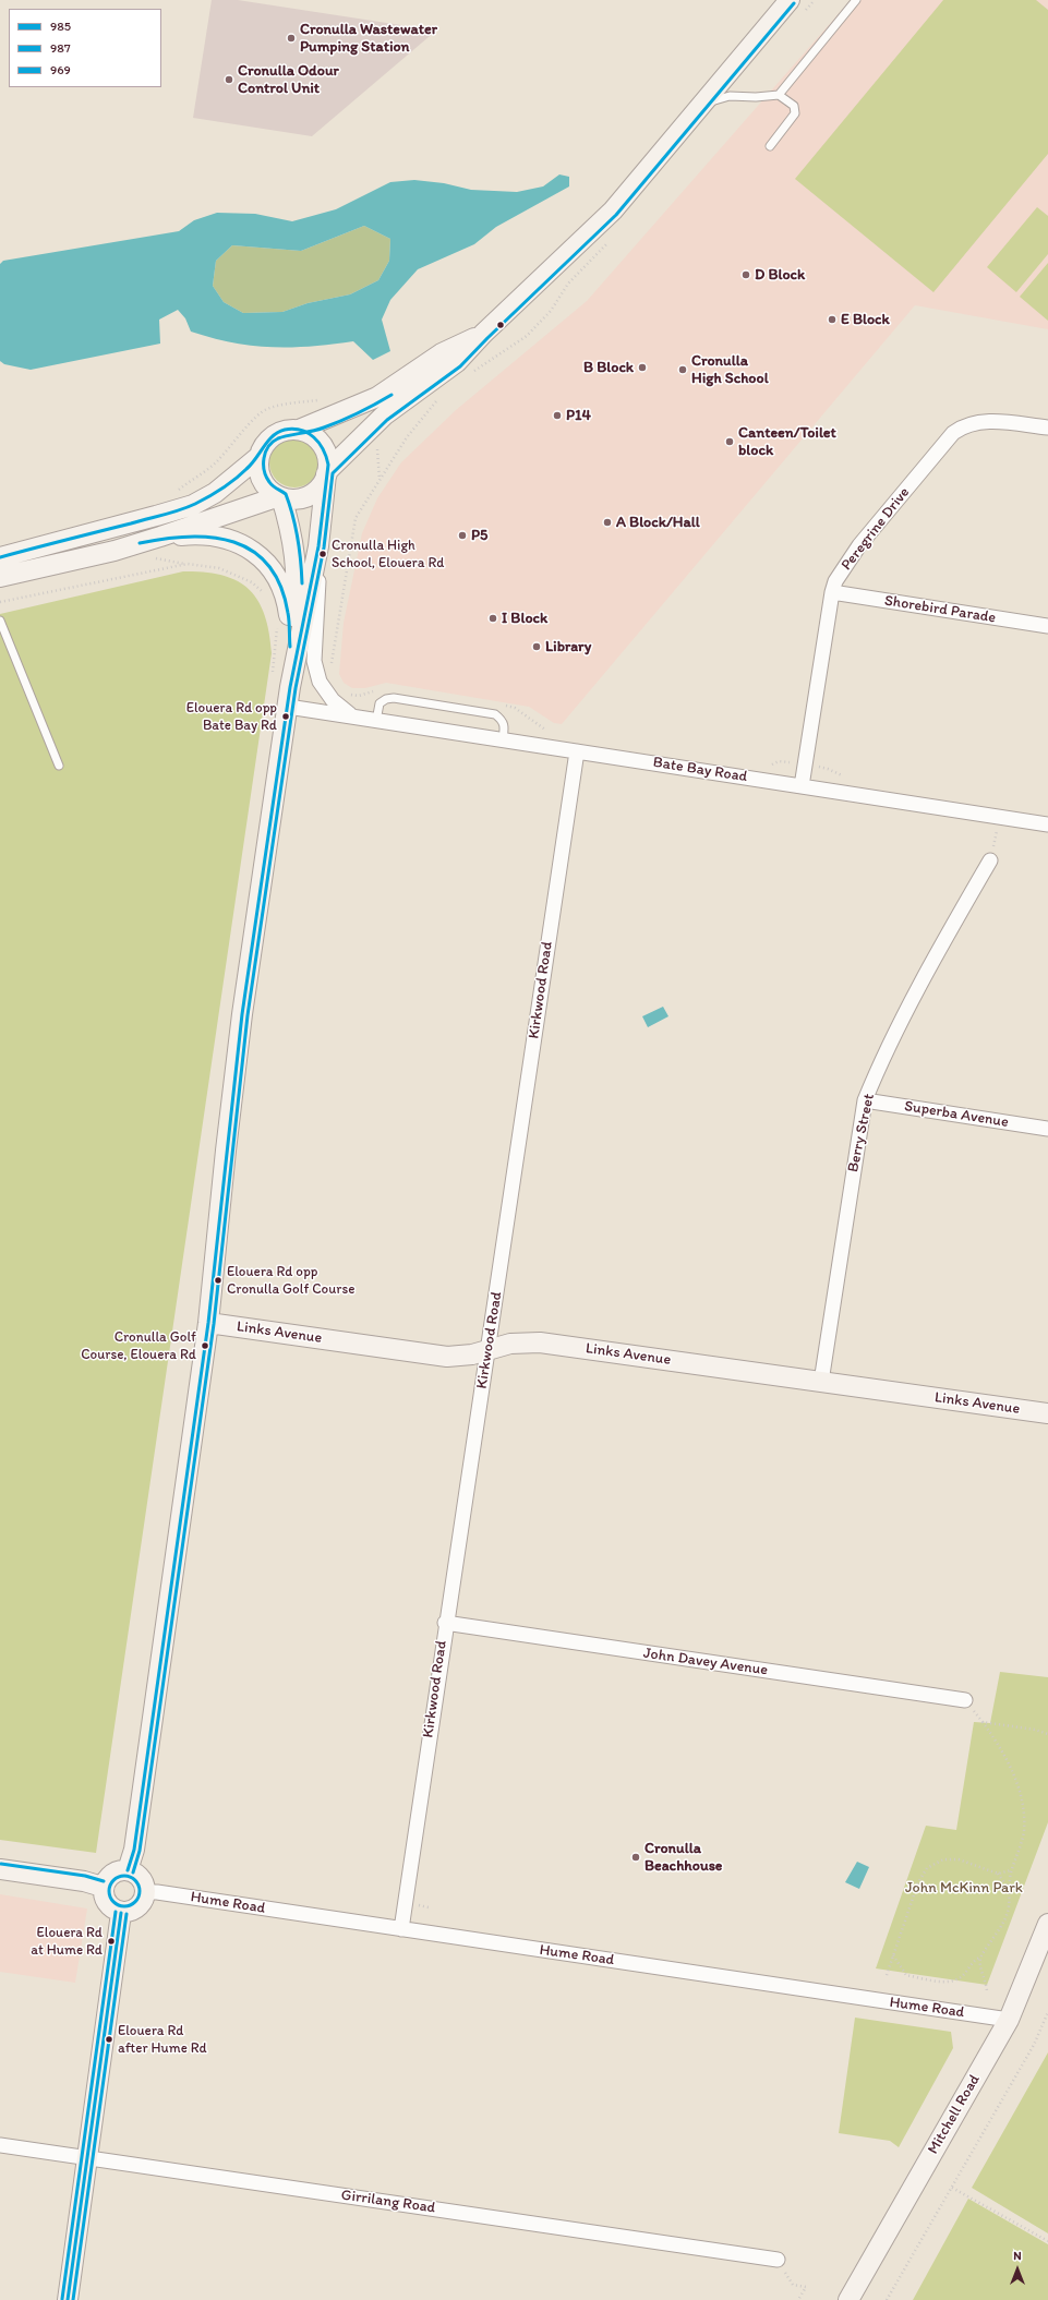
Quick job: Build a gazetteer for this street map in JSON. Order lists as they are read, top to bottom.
{
  "streets": {
    "street": [
      "Peregrine Drive",
      "Shorebird Parade",
      "Bate Bay Road",
      "Kirkwood Road",
      "Superba Avenue",
      "Berry Street",
      "Links Avenue",
      "John Davey Avenue",
      "Hume Road",
      "Mitchell Road",
      "Girrilang Road"
    ]
  },
  "crossings": [
    ["Peregrine Drive", "Shorebird Parade"],
    ["Peregrine Drive", "Bate Bay Road"],
    ["Bate Bay Road", "Kirkwood Road"],
    ["Kirkwood Road", "Links Avenue"],
    ["Kirkwood Road", "John Davey Avenue"],
    ["Kirkwood Road", "Hume Road"],
    ["Superba Avenue", "Berry Street"],
    ["Berry Street", "Links Avenue"],
    ["Hume Road", "Mitchell Road"]
  ],
  "parks": ["John McKinn Park"],
  "places": [
    "Cronulla Wastewater Pumping Station",
    "Cronulla Odour Control Unit",
    "D Block",
    "E Block",
    "B Block",
    "Cronulla High School",
    "P14",
    "Canteen/Toilet block",
    "A Block/Hall",
    "P5",
    "Cronulla High School, Elouera Rd",
    "I Block",
    "Library",
    "Elouera Rd opp Bate Bay Rd",
    "Elouera Rd opp Cronulla Golf Course",
    "Cronulla Golf Course, Elouera Rd",
    "Cronulla Beachhouse",
    "Elouera Rd at Hume Rd",
    "Elouera Rd after Hume Rd"
  ],
  "lines": ["transit line 987", "transit line 985", "transit line 969"],
  "legend": ["985", "987", "969"],
  "north": "top"
}
